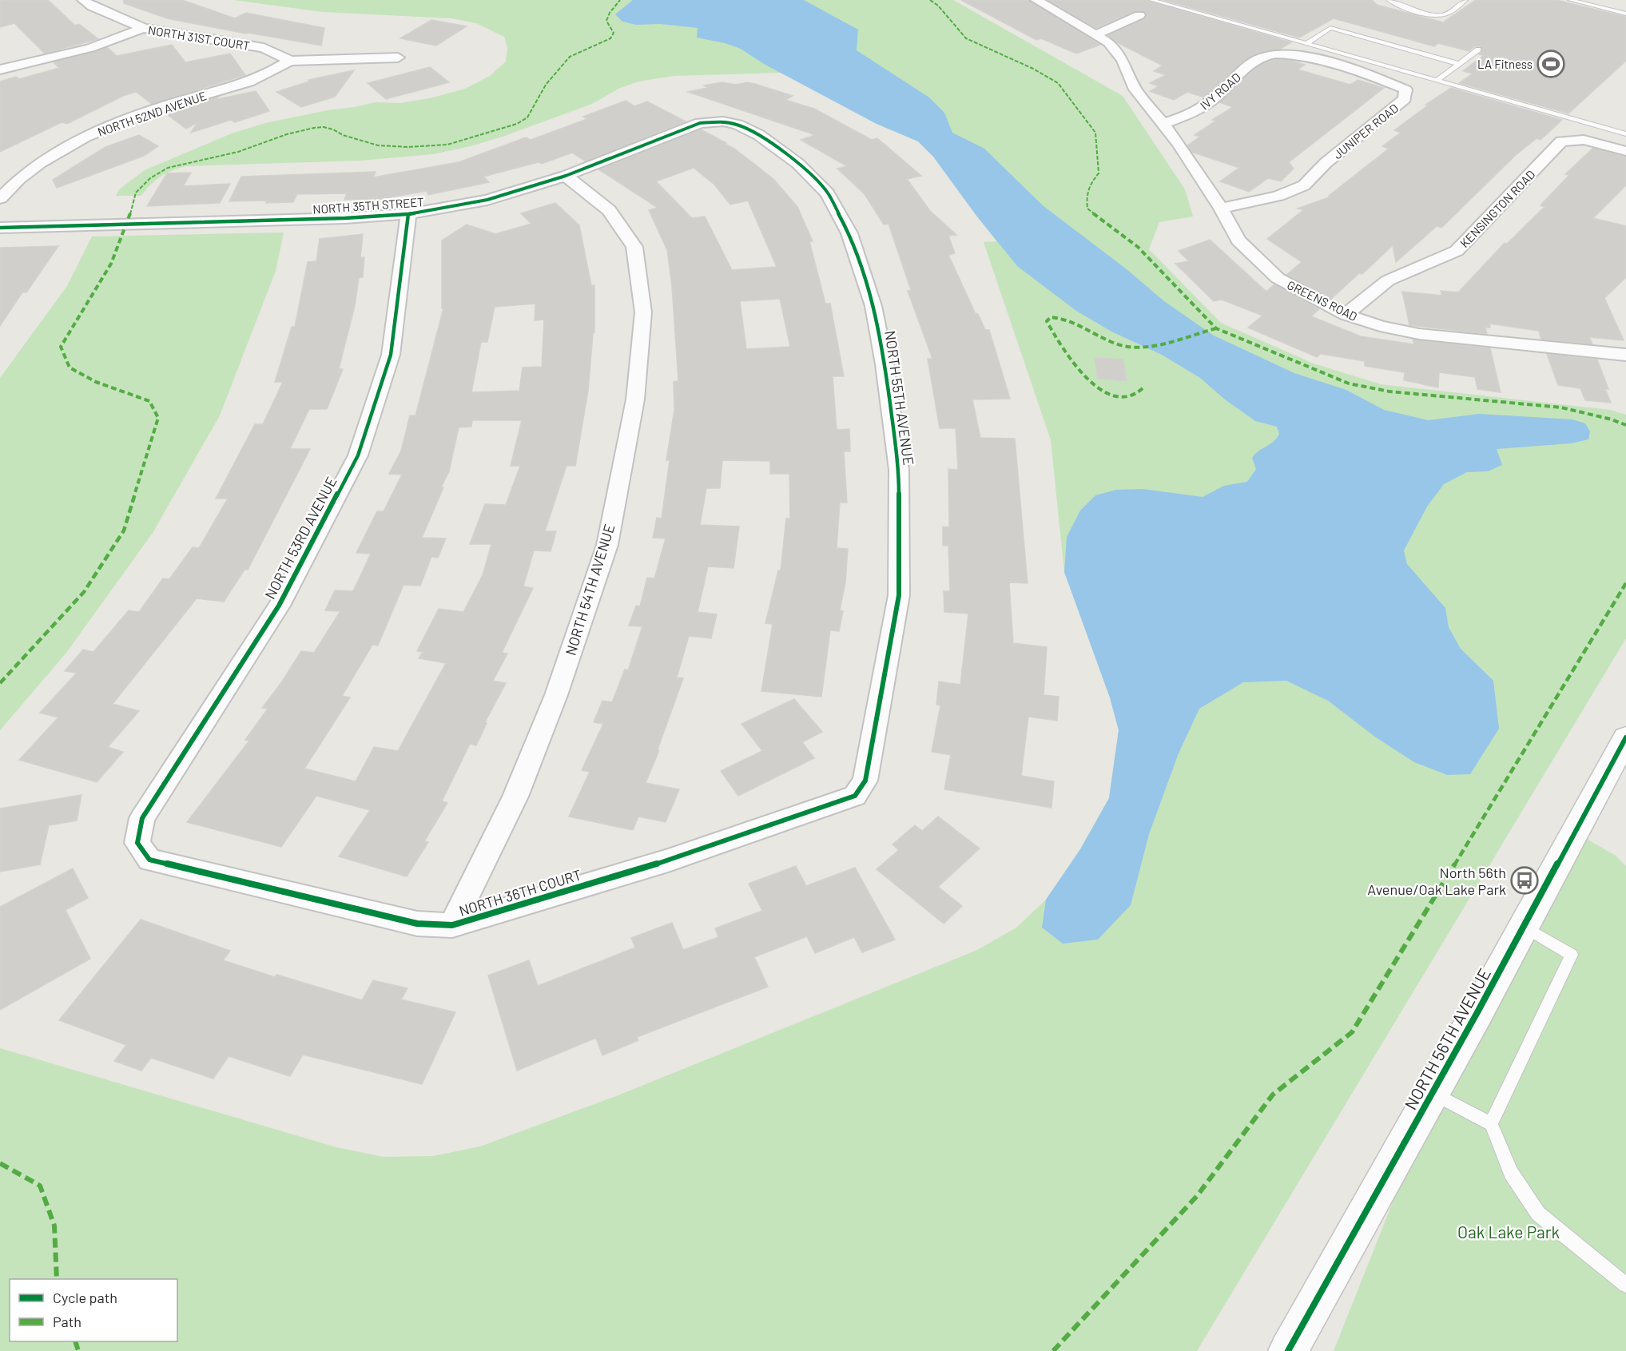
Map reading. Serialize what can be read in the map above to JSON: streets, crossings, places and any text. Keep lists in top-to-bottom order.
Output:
{
  "streets": {
    "street": [
      "NORTH 31ST COURT",
      "IVY ROAD",
      "NORTH 52ND AVENUE",
      "JUNIPER ROAD",
      "NORTH 35TH STREET",
      "KENSINGTON ROAD",
      "GREENS ROAD",
      "NORTH 55TH AVENUE",
      "NORTH 53RD AVENUE",
      "NORTH 54TH AVENUE",
      "NORTH 36TH COURT",
      "NORTH 56TH AVENUE"
    ]
  },
  "crossings": [
    ["NORTH 31ST COURT", "NORTH 52ND AVENUE"],
    ["IVY ROAD", "JUNIPER ROAD"],
    ["IVY ROAD", "GREENS ROAD"],
    ["JUNIPER ROAD", "GREENS ROAD"],
    ["NORTH 35TH STREET", "NORTH 55TH AVENUE"],
    ["NORTH 35TH STREET", "NORTH 53RD AVENUE"],
    ["NORTH 35TH STREET", "NORTH 54TH AVENUE"],
    ["KENSINGTON ROAD", "GREENS ROAD"],
    ["NORTH 55TH AVENUE", "NORTH 36TH COURT"],
    ["NORTH 53RD AVENUE", "NORTH 36TH COURT"],
    ["NORTH 54TH AVENUE", "NORTH 36TH COURT"]
  ],
  "parks": ["Oak Lake Park"],
  "places": {
    "sports": ["LA Fitness"],
    "bus stop": ["North 56th Avenue/Oak Lake Park"]
  },
  "legend": ["Cycle path", "Path"]
}
